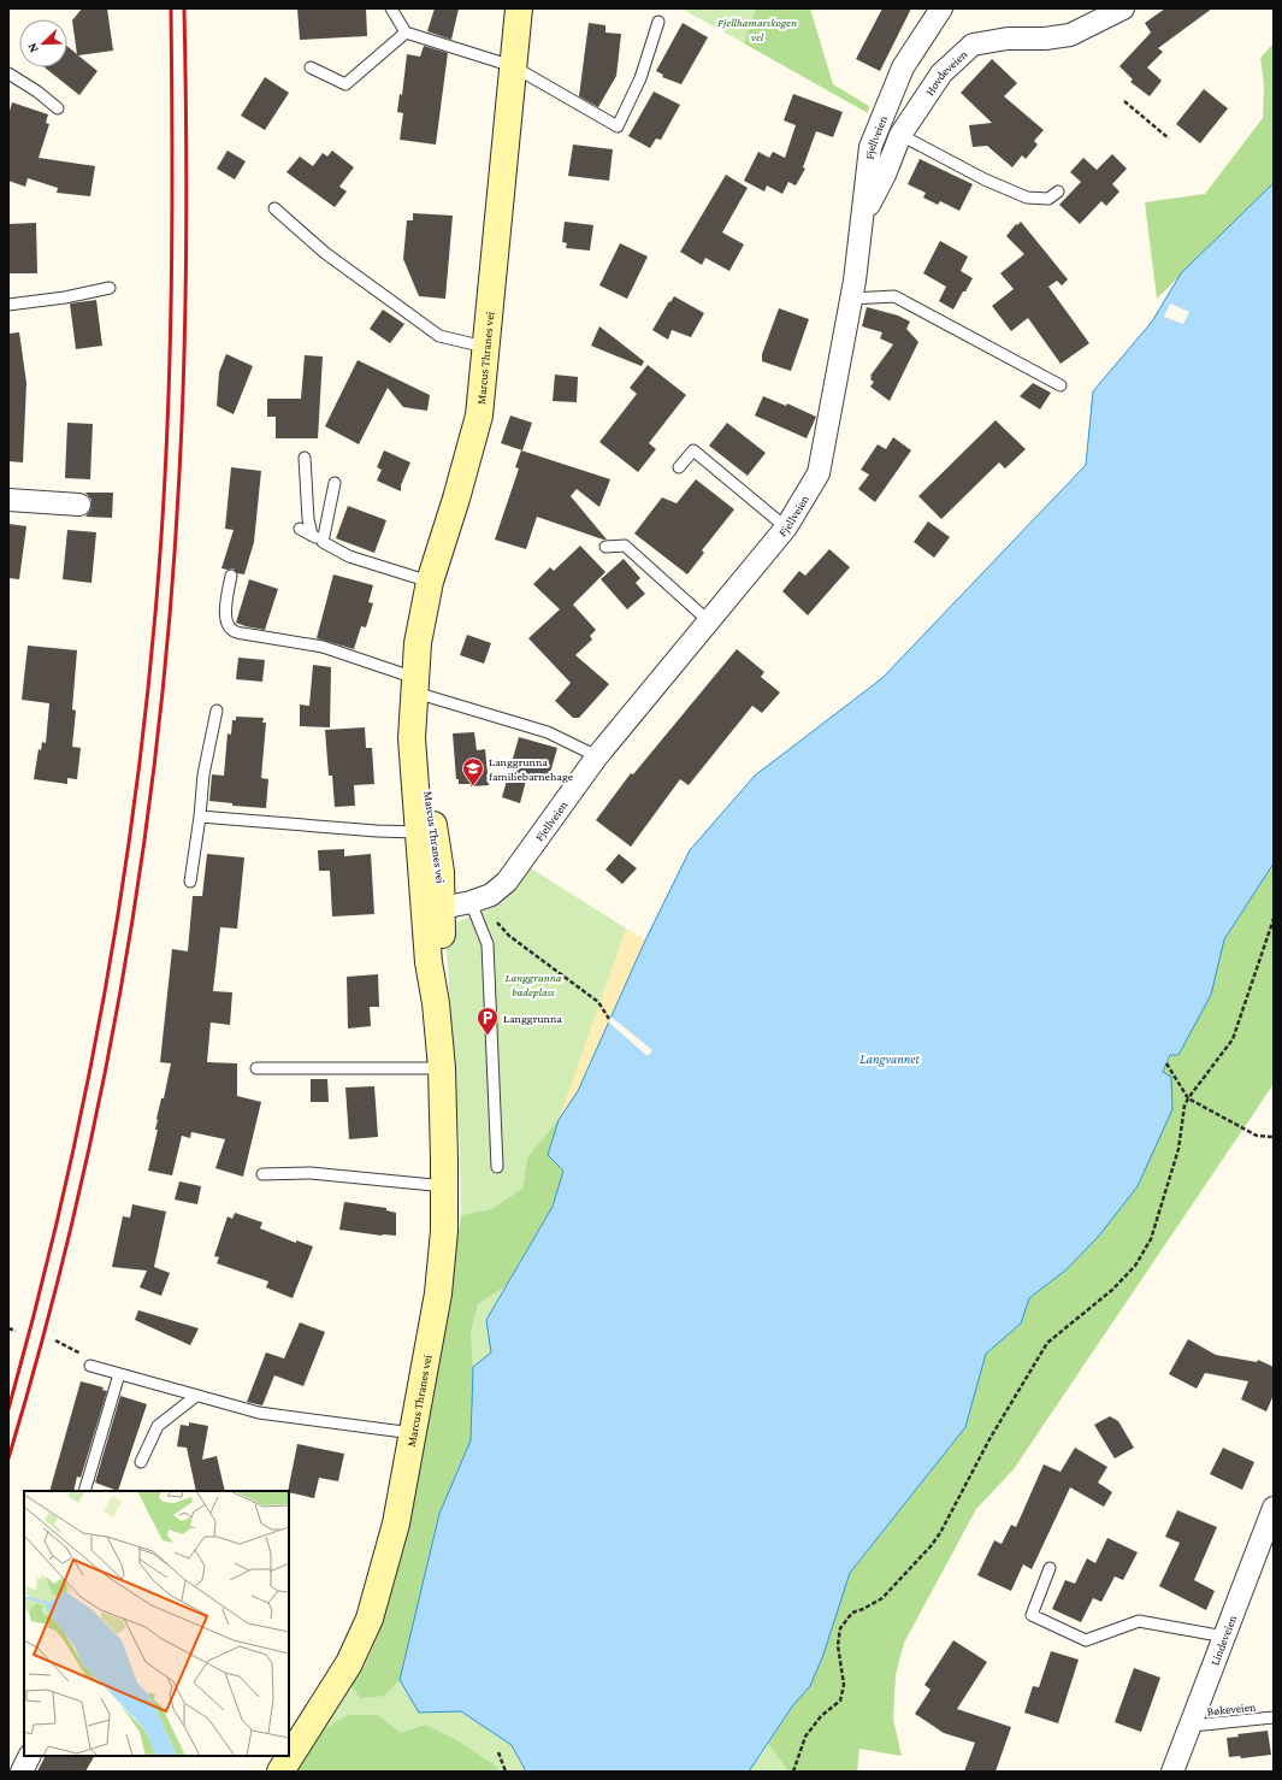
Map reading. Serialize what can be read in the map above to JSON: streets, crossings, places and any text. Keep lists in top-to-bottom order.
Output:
{
  "streets": {
    "main road": ["Marcus Thranes vei"],
    "street": ["Hovdeveien", "Fjellveien", "Lindeveien"],
    "lane": ["Bøkeveien"]
  },
  "crossings": [
    ["Hovdeveien", "Fjellveien"],
    ["Fjellveien", "Marcus Thranes vei"],
    ["Lindeveien", "Bøkeveien"]
  ],
  "water": ["Langvannet"],
  "parks": ["Fjellhamarskogen vel", "Langgrunna badeplass"],
  "places": {
    "school or university": ["Langgrunna familiebarnehage"],
    "parking": ["Langgrunna"]
  },
  "north": "bottom left"
}
